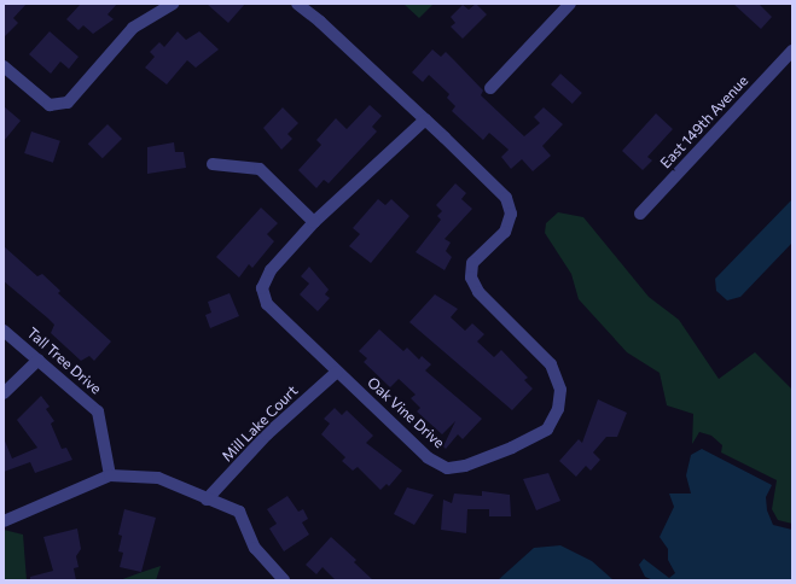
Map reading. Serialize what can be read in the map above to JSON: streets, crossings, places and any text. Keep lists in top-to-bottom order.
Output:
{
  "streets": {
    "street": [
      "East 149th Avenue",
      "Tall Tree Drive",
      "Oak Vine Drive",
      "Mill Lake Court"
    ]
  },
  "crossings": [
    ["Oak Vine Drive", "Mill Lake Court"]
  ]
}
